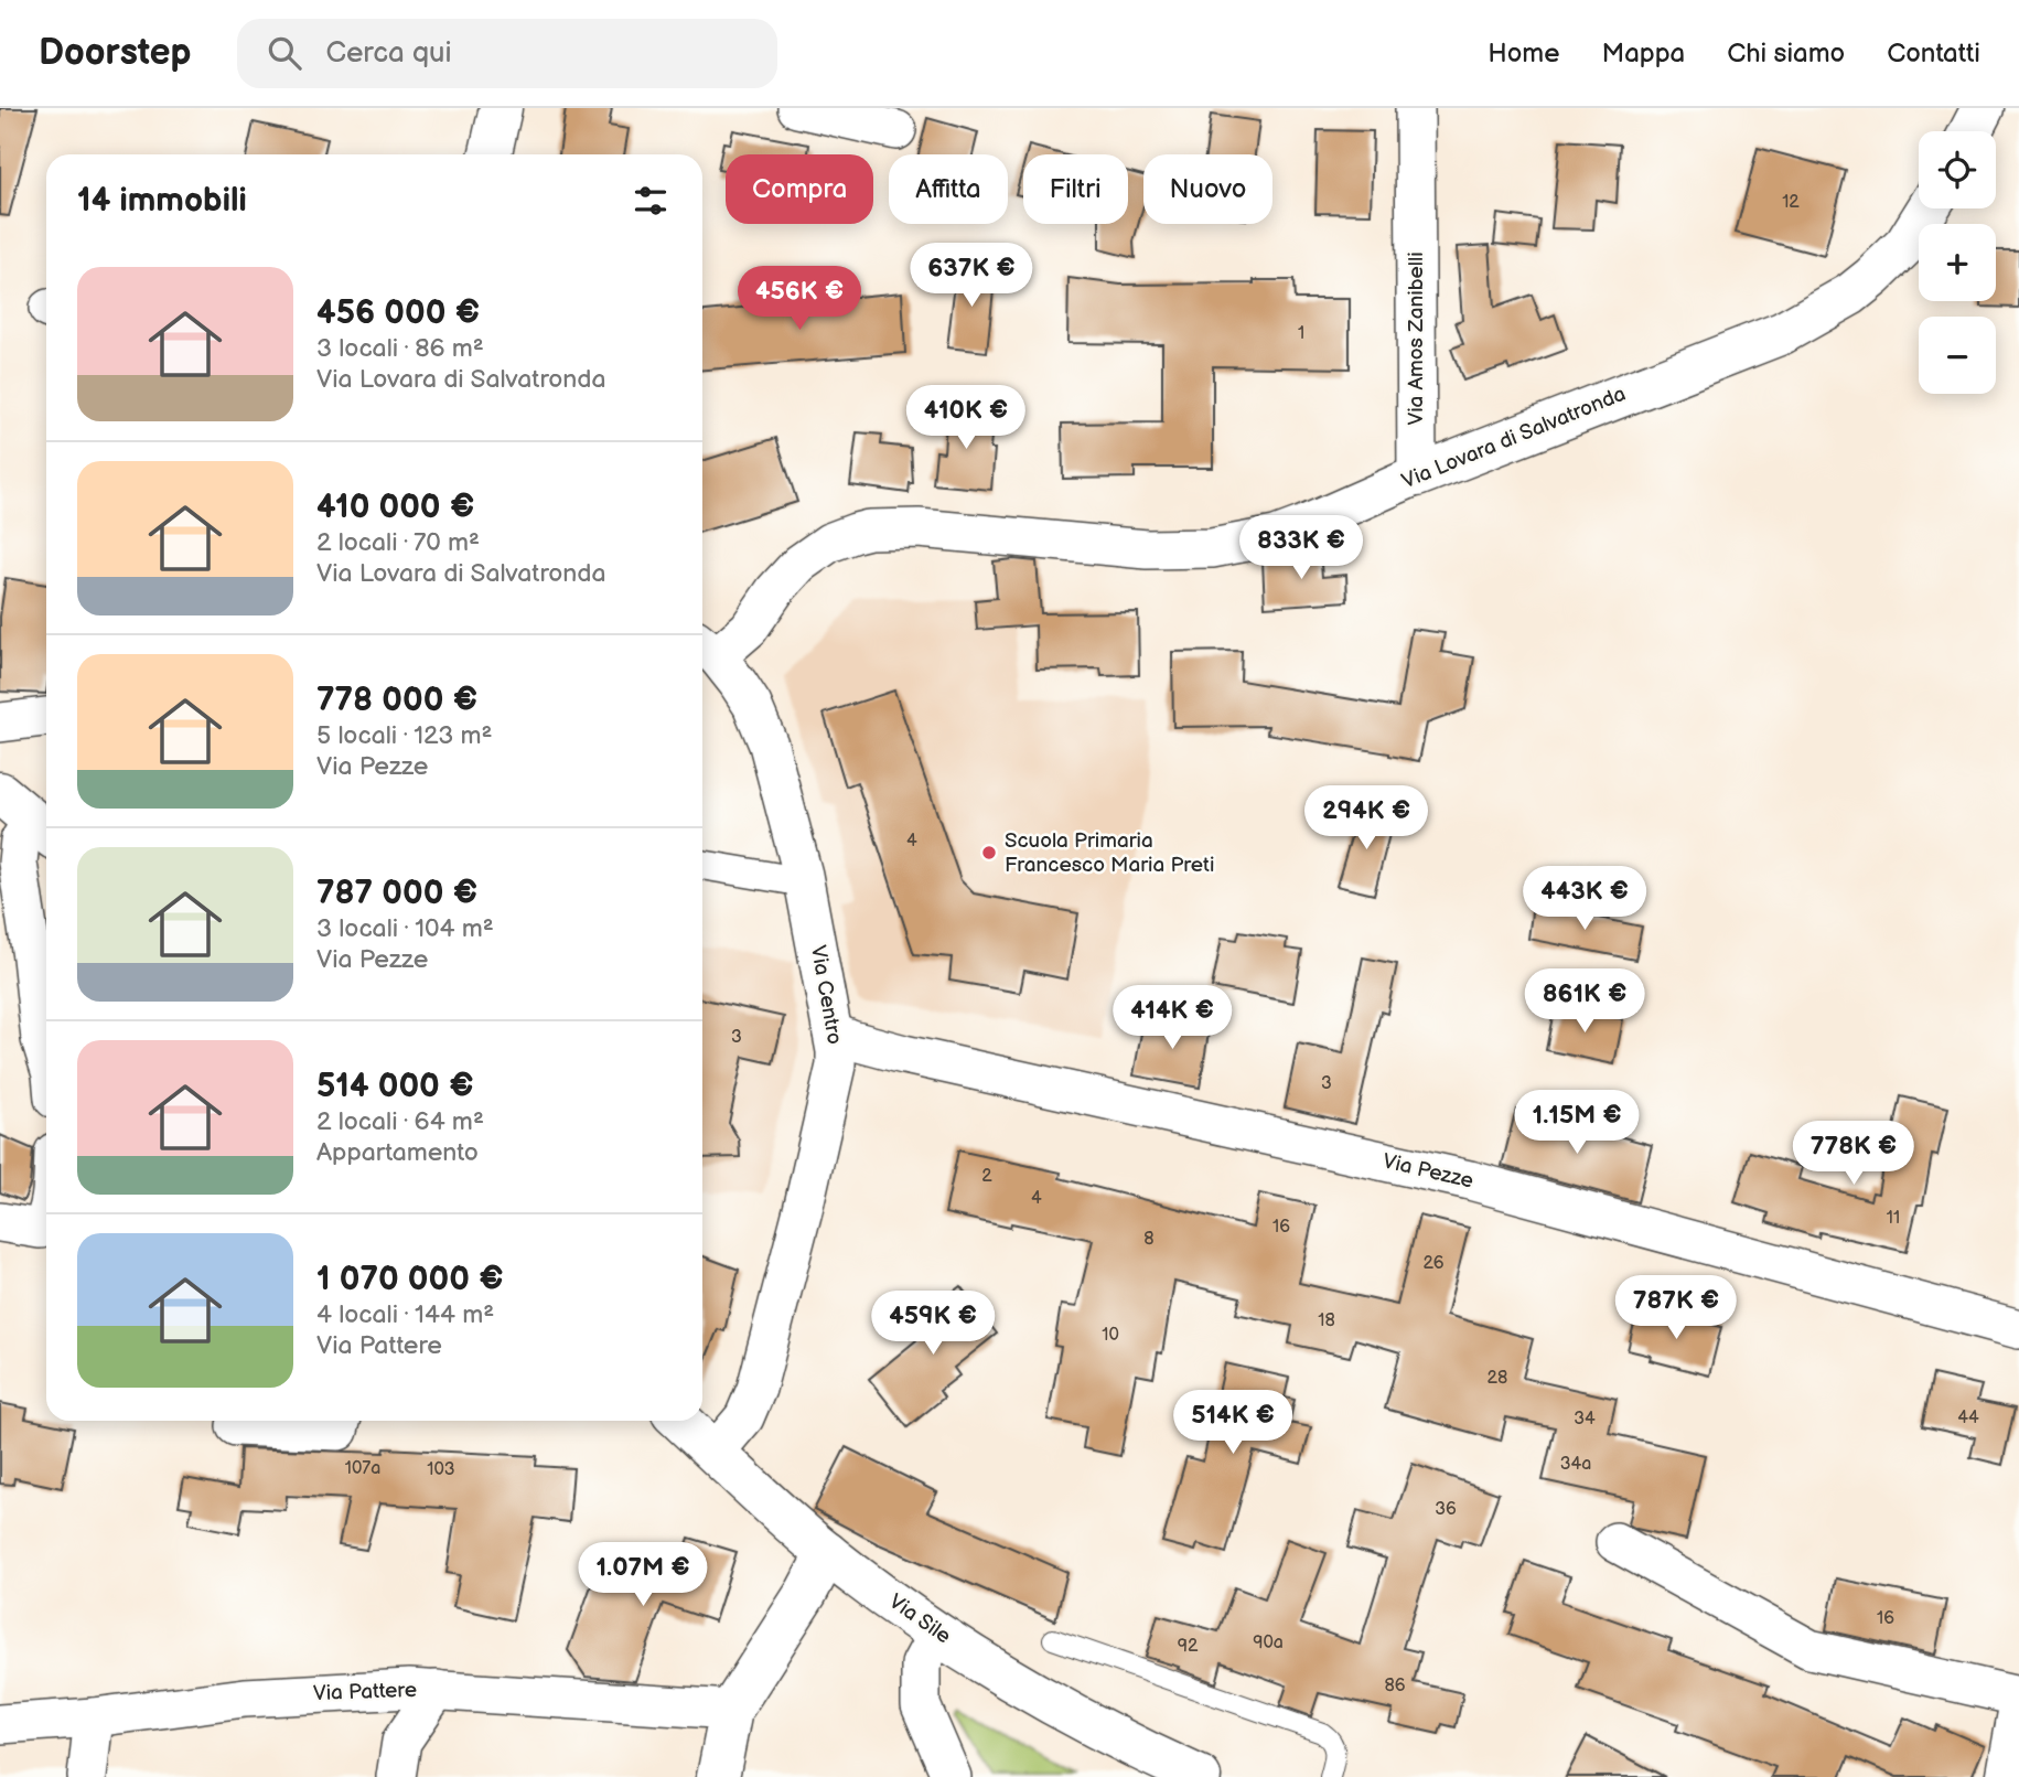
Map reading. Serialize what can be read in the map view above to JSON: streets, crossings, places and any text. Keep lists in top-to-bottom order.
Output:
{
  "streets": {
    "street": [
      "Via Amos Zanibelli",
      "Via Lovara di Salvatronda",
      "Via Centro",
      "Via Pezze",
      "Via Sile",
      "Via Pattere"
    ]
  },
  "crossings": [
    ["Via Amos Zanibelli", "Via Lovara di Salvatronda"],
    ["Via Lovara di Salvatronda", "Via Centro"],
    ["Via Centro", "Via Pezze"],
    ["Via Centro", "Via Sile"]
  ],
  "places": ["Scuola Primaria Francesco Maria Preti"],
  "house_numbers": [
    "12",
    "1",
    "4",
    "3",
    "3",
    "2",
    "4",
    "11",
    "16",
    "8",
    "26",
    "18",
    "10",
    "28",
    "44",
    "34",
    "34a",
    "107a",
    "103",
    "36",
    "16",
    "90a",
    "92",
    "86"
  ],
  "page": {
    "header": "Doorstep",
    "search": "Cerca qui",
    "nav": [
      "Home",
      "Mappa",
      "Chi siamo",
      "Contatti"
    ],
    "map_buttons": ["+", "−"],
    "chip": [
      "Compra",
      "Affitta",
      "Filtri",
      "Nuovo"
    ],
    "heading": "14 immobili",
    "price": [
      "637K €",
      "456K €",
      "410K €",
      "833K €",
      "294K €",
      "443K €",
      "861K €",
      "414K €",
      "1.15M €",
      "778K €",
      "787K €",
      "459K €",
      "514K €",
      "1.07M €"
    ],
    "list": [
      {
        "name": "456 000 €",
        "note": "3 locali · 86 m² · Via Lovara di Salvatronda"
      },
      {
        "name": "410 000 €",
        "note": "2 locali · 70 m² · Via Lovara di Salvatronda"
      },
      {
        "name": "778 000 €",
        "note": "5 locali · 123 m² · Via Pezze"
      },
      {
        "name": "787 000 €",
        "note": "3 locali · 104 m² · Via Pezze"
      },
      {
        "name": "514 000 €",
        "note": "2 locali · 64 m² · Appartamento"
      },
      {
        "name": "1 070 000 €",
        "note": "4 locali · 144 m² · Via Pattere"
      }
    ]
  }
}
